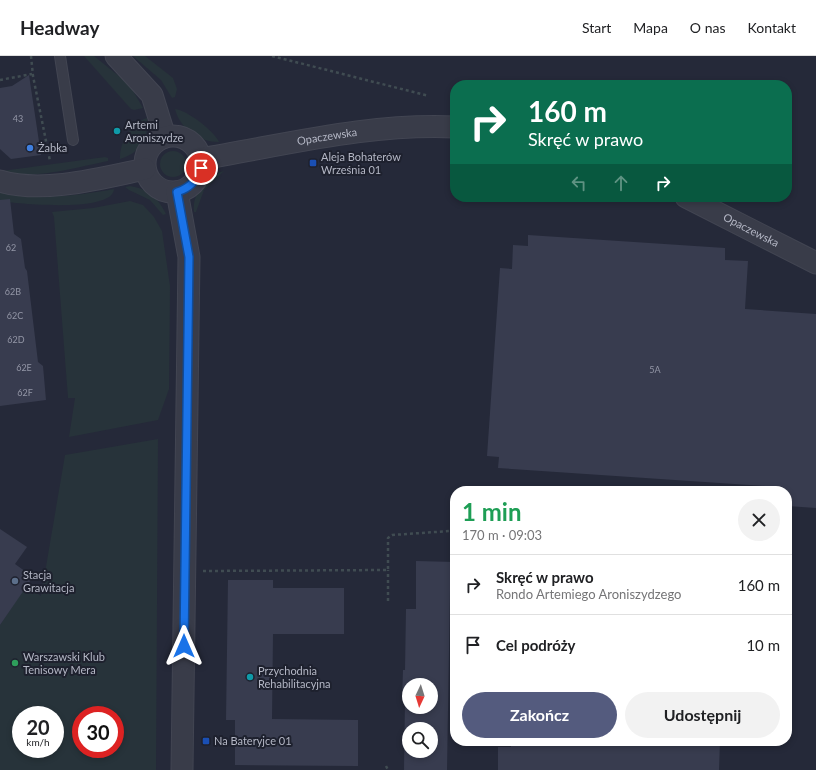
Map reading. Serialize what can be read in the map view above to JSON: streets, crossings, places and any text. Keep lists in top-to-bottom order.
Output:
{
  "streets": {
    "street": ["Opaczewska"]
  },
  "places": {
    "other": [
      "Artemi Aroniszydze",
      "Żabka",
      "Stacja Grawitacja",
      "Warszawski Klub Tenisowy Mera",
      "Przychodnia Rehabilitacyjna"
    ],
    "transit": ["Aleja Bohaterów Września 01", "Na Bateryjce 01"]
  },
  "house_numbers": [
    "43",
    "62",
    "62B",
    "62C",
    "62D",
    "62E",
    "5A",
    "62F"
  ],
  "north": "bottom",
  "page": {
    "header": "Headway",
    "nav": [
      "Start",
      "Mapa",
      "O nas",
      "Kontakt"
    ],
    "turn": ["160 m", "Skręć w prawo"],
    "heading": ["1 min", "170 m · 09:03"],
    "list": [
      {
        "name": "Skręć w prawo",
        "note": "Rondo Artemiego Aroniszydzego",
        "value": "160 m"
      },
      {
        "name": "Cel podróży",
        "value": "10 m"
      }
    ],
    "buttons": ["Zakończ", "Udostępnij"],
    "speed": "20 km/h",
    "limit": "30"
  }
}
